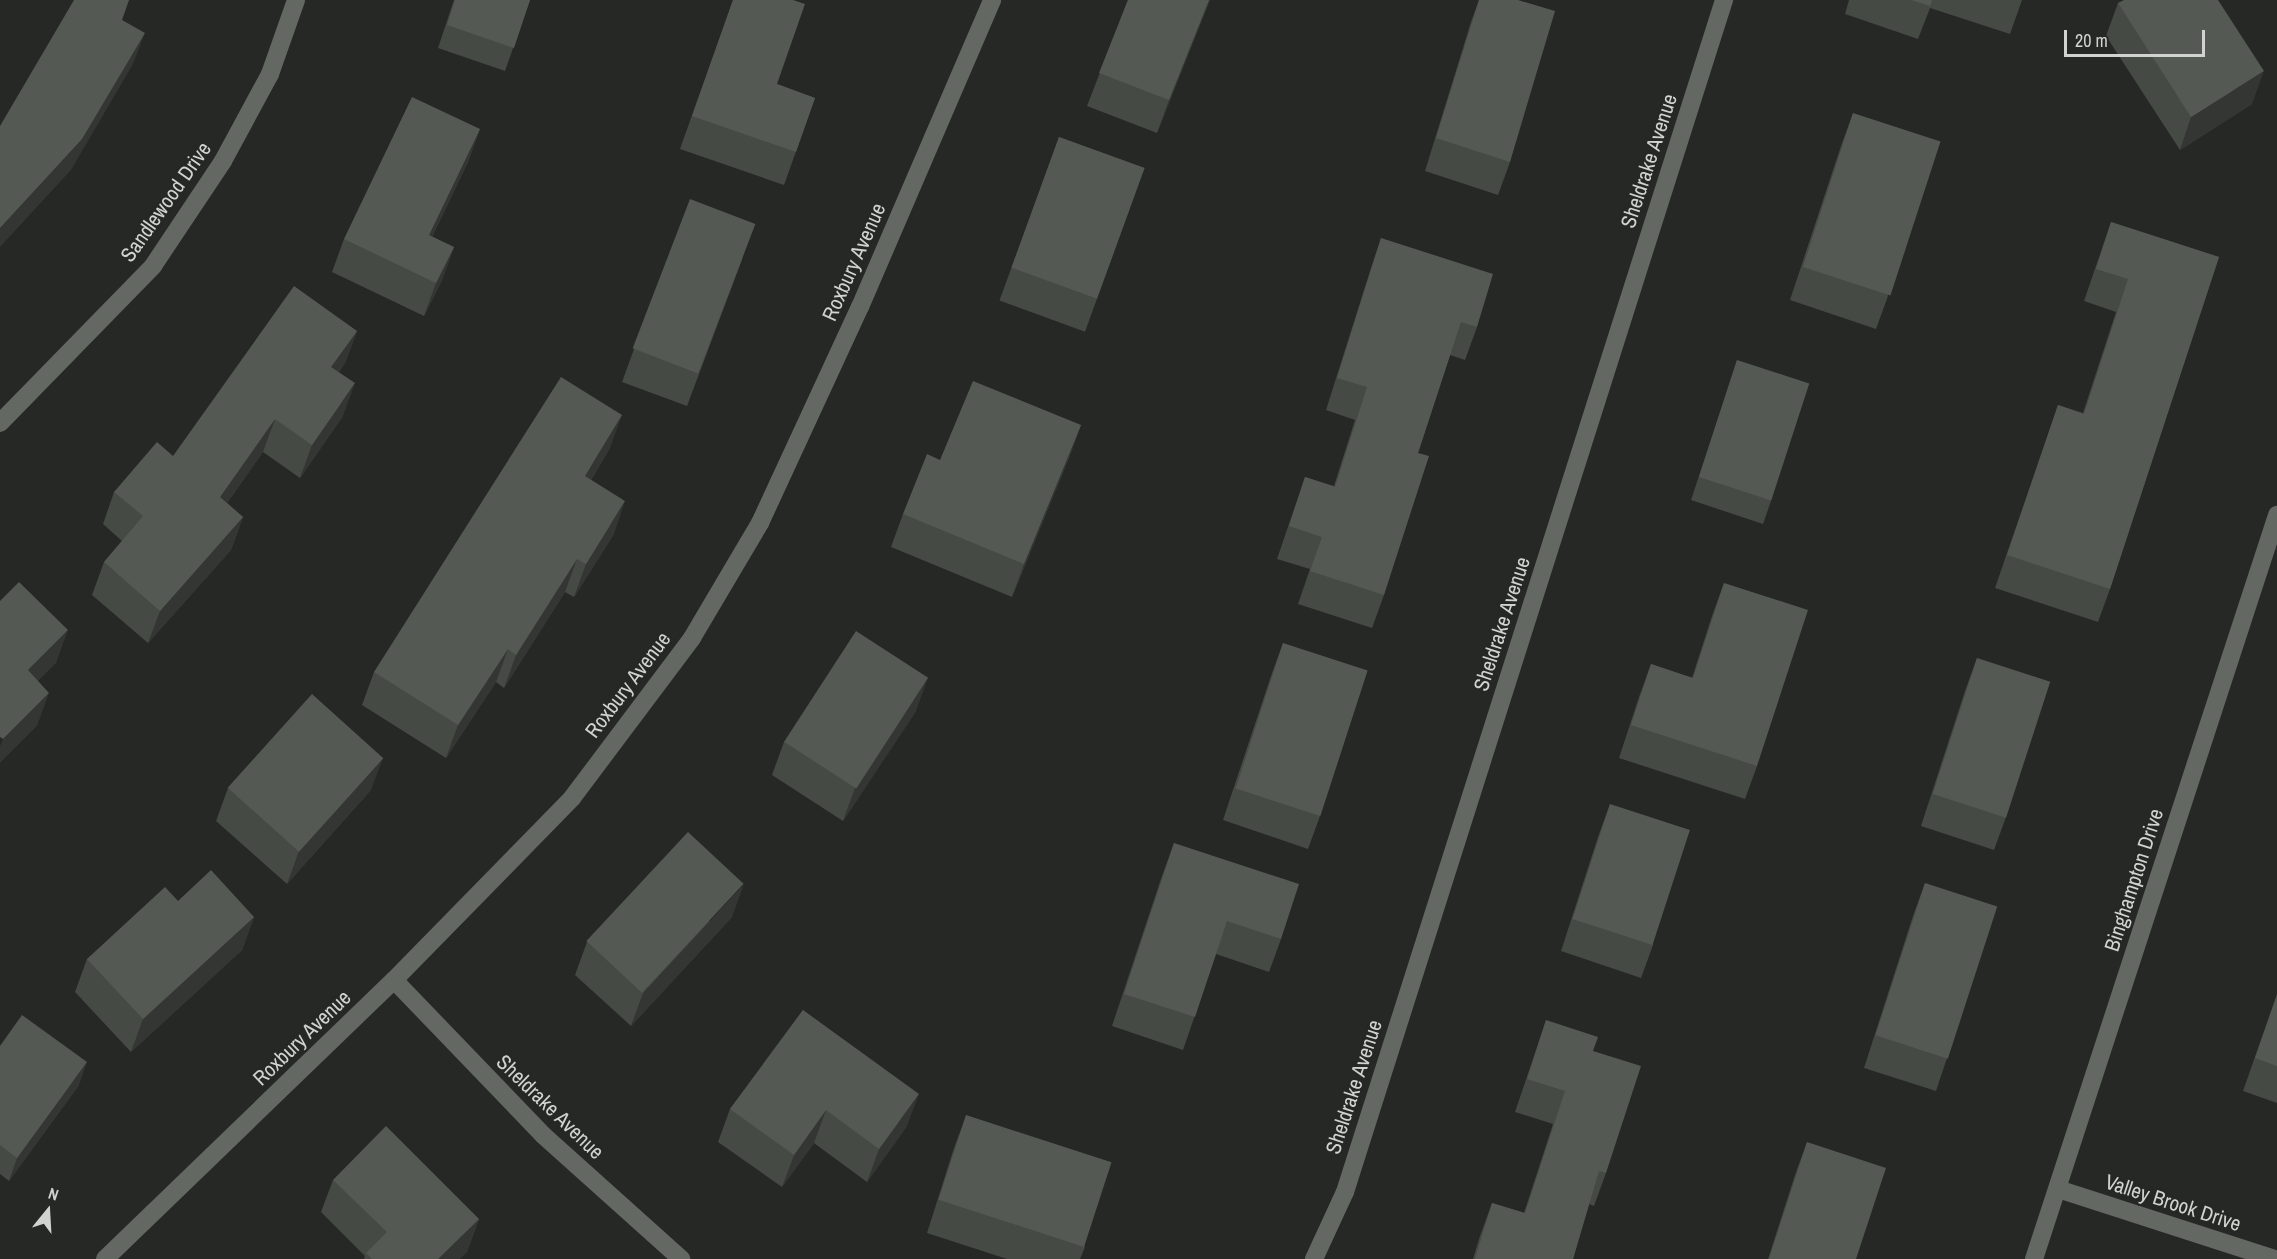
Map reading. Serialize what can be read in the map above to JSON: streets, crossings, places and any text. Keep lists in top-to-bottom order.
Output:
{
  "streets": {
    "street": [
      "Sheldrake Avenue",
      "Sandlewood Drive",
      "Roxbury Avenue",
      "Binghampton Drive",
      "Valley Brook Drive"
    ]
  },
  "crossings": [
    ["Sheldrake Avenue", "Roxbury Avenue"],
    ["Binghampton Drive", "Valley Brook Drive"]
  ],
  "scale_bar": "20 m",
  "north": "top"
}
